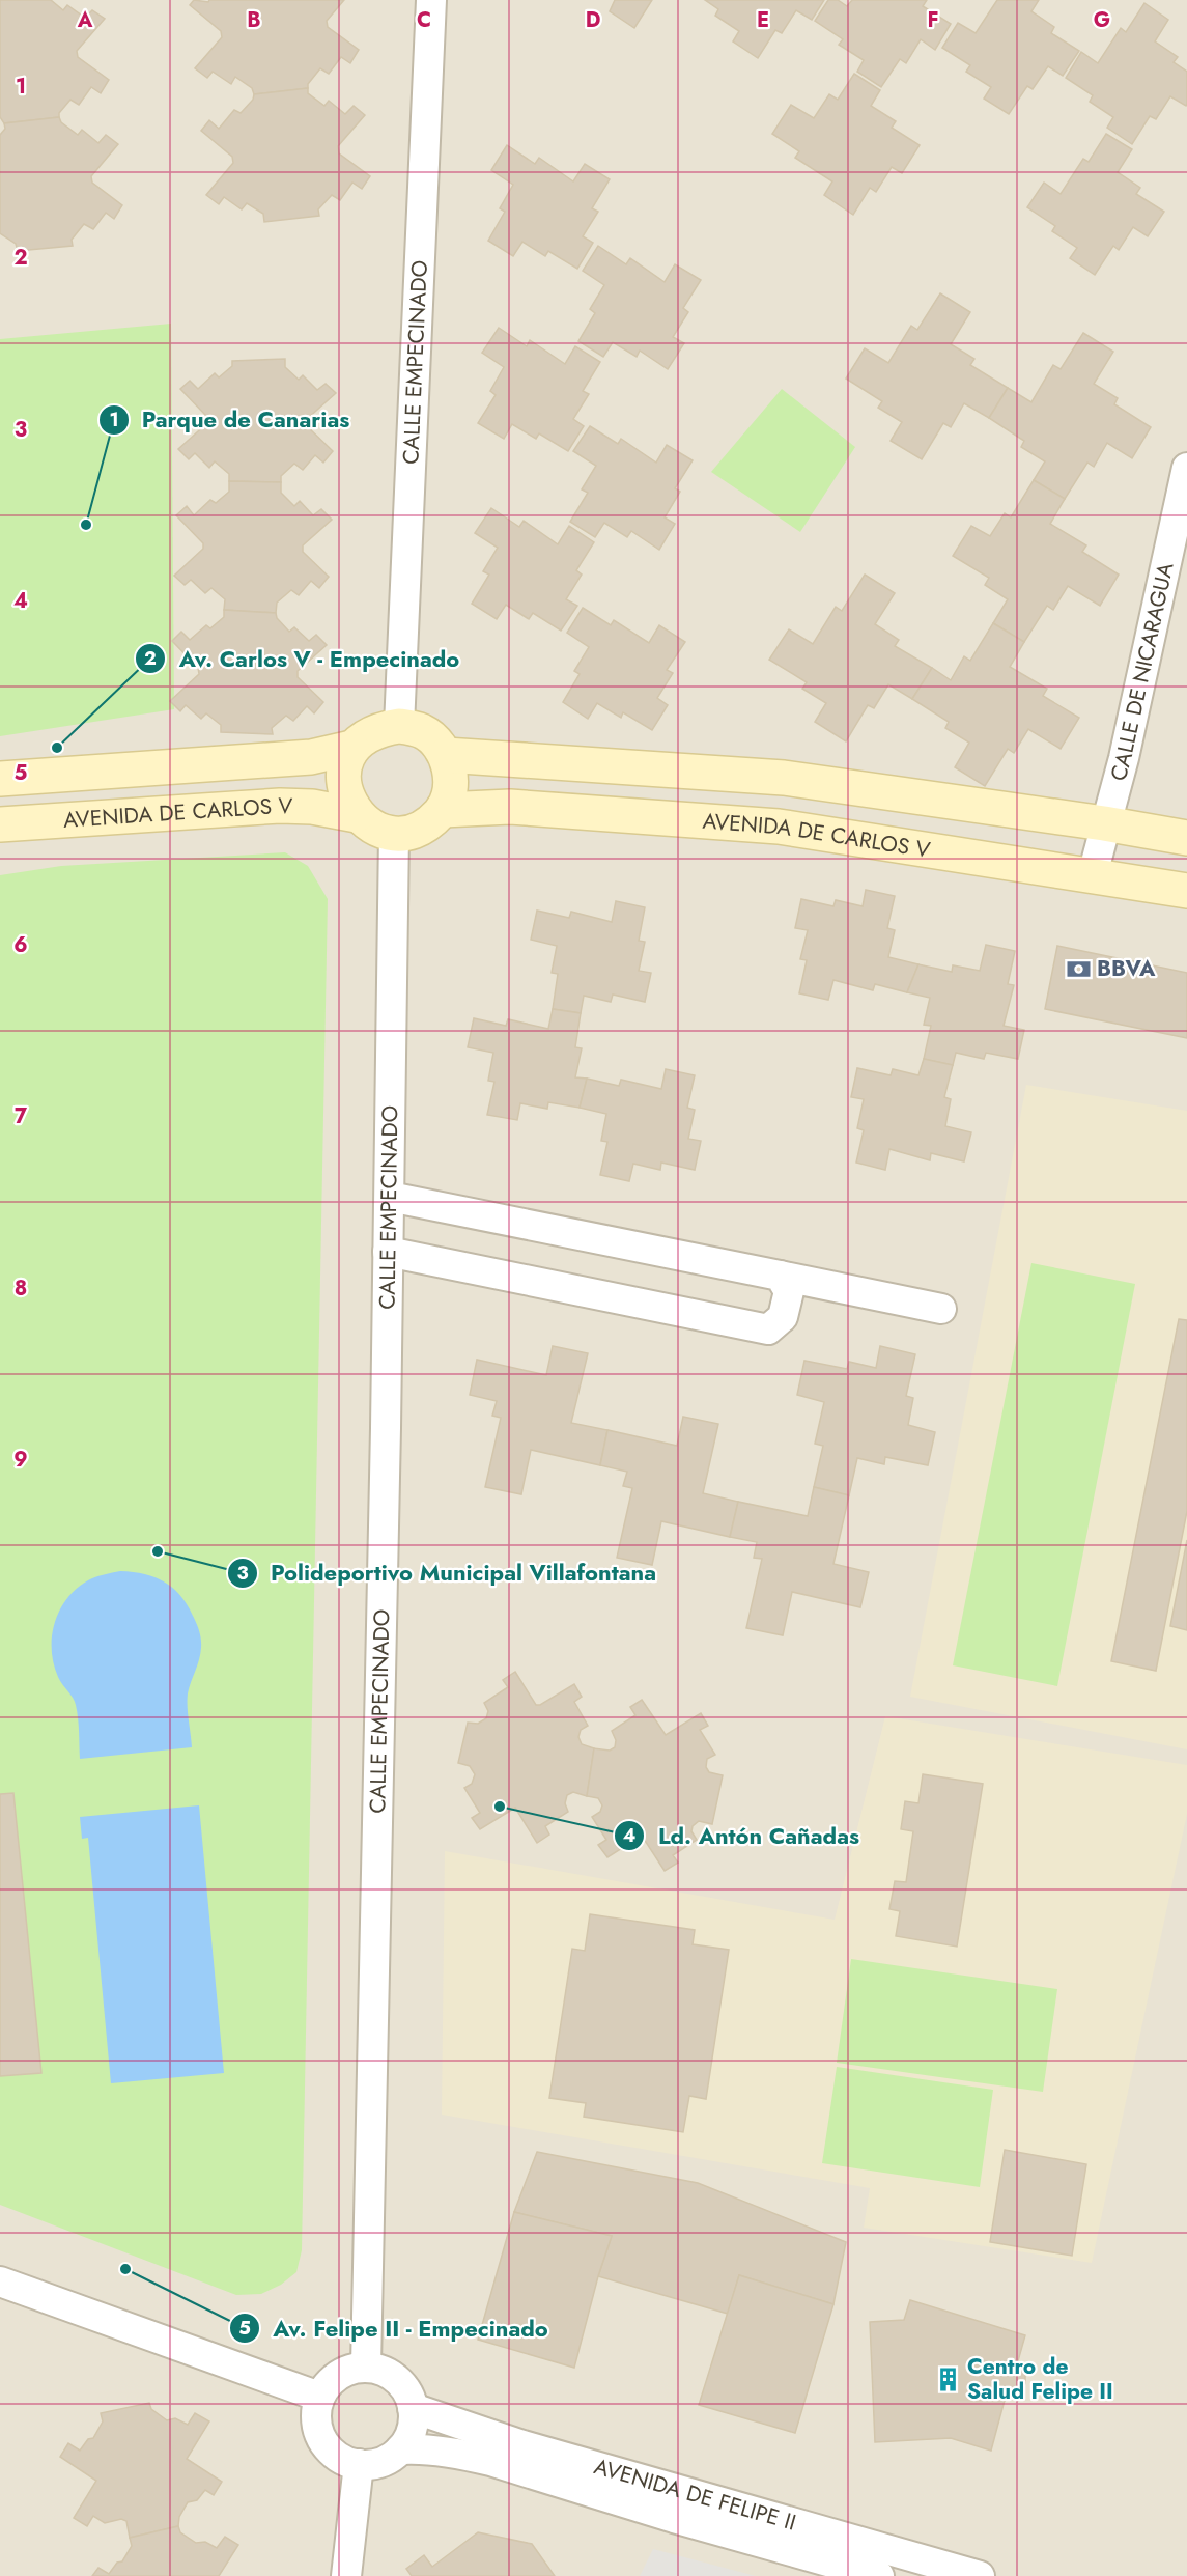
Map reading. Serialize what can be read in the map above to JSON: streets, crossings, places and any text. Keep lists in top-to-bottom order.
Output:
{
  "streets": {
    "street": [
      "CALLE EMPECINADO",
      "CALLE DE NICARAGUA",
      "AVENIDA DE CARLOS V",
      "AVENIDA DE FELIPE II"
    ]
  },
  "crossings": [
    ["CALLE EMPECINADO", "AVENIDA DE CARLOS V"],
    ["CALLE EMPECINADO", "AVENIDA DE FELIPE II"],
    ["CALLE DE NICARAGUA", "AVENIDA DE CARLOS V"]
  ],
  "places": {
    "other": [
      "Parque de Canarias",
      "Av. Carlos V - Empecinado",
      "Polideportivo Municipal Villafontana",
      "Ld. Antón Cañadas",
      "Av. Felipe II - Empecinado"
    ],
    "bank": ["BBVA"],
    "building": ["Centro de Salud Felipe II"]
  },
  "grid": {
    "columns": [
      "A",
      "B",
      "C",
      "D",
      "E",
      "F",
      "G"
    ],
    "rows": [
      "1",
      "2",
      "3",
      "4",
      "5",
      "6",
      "7",
      "8",
      "9"
    ]
  }
}
